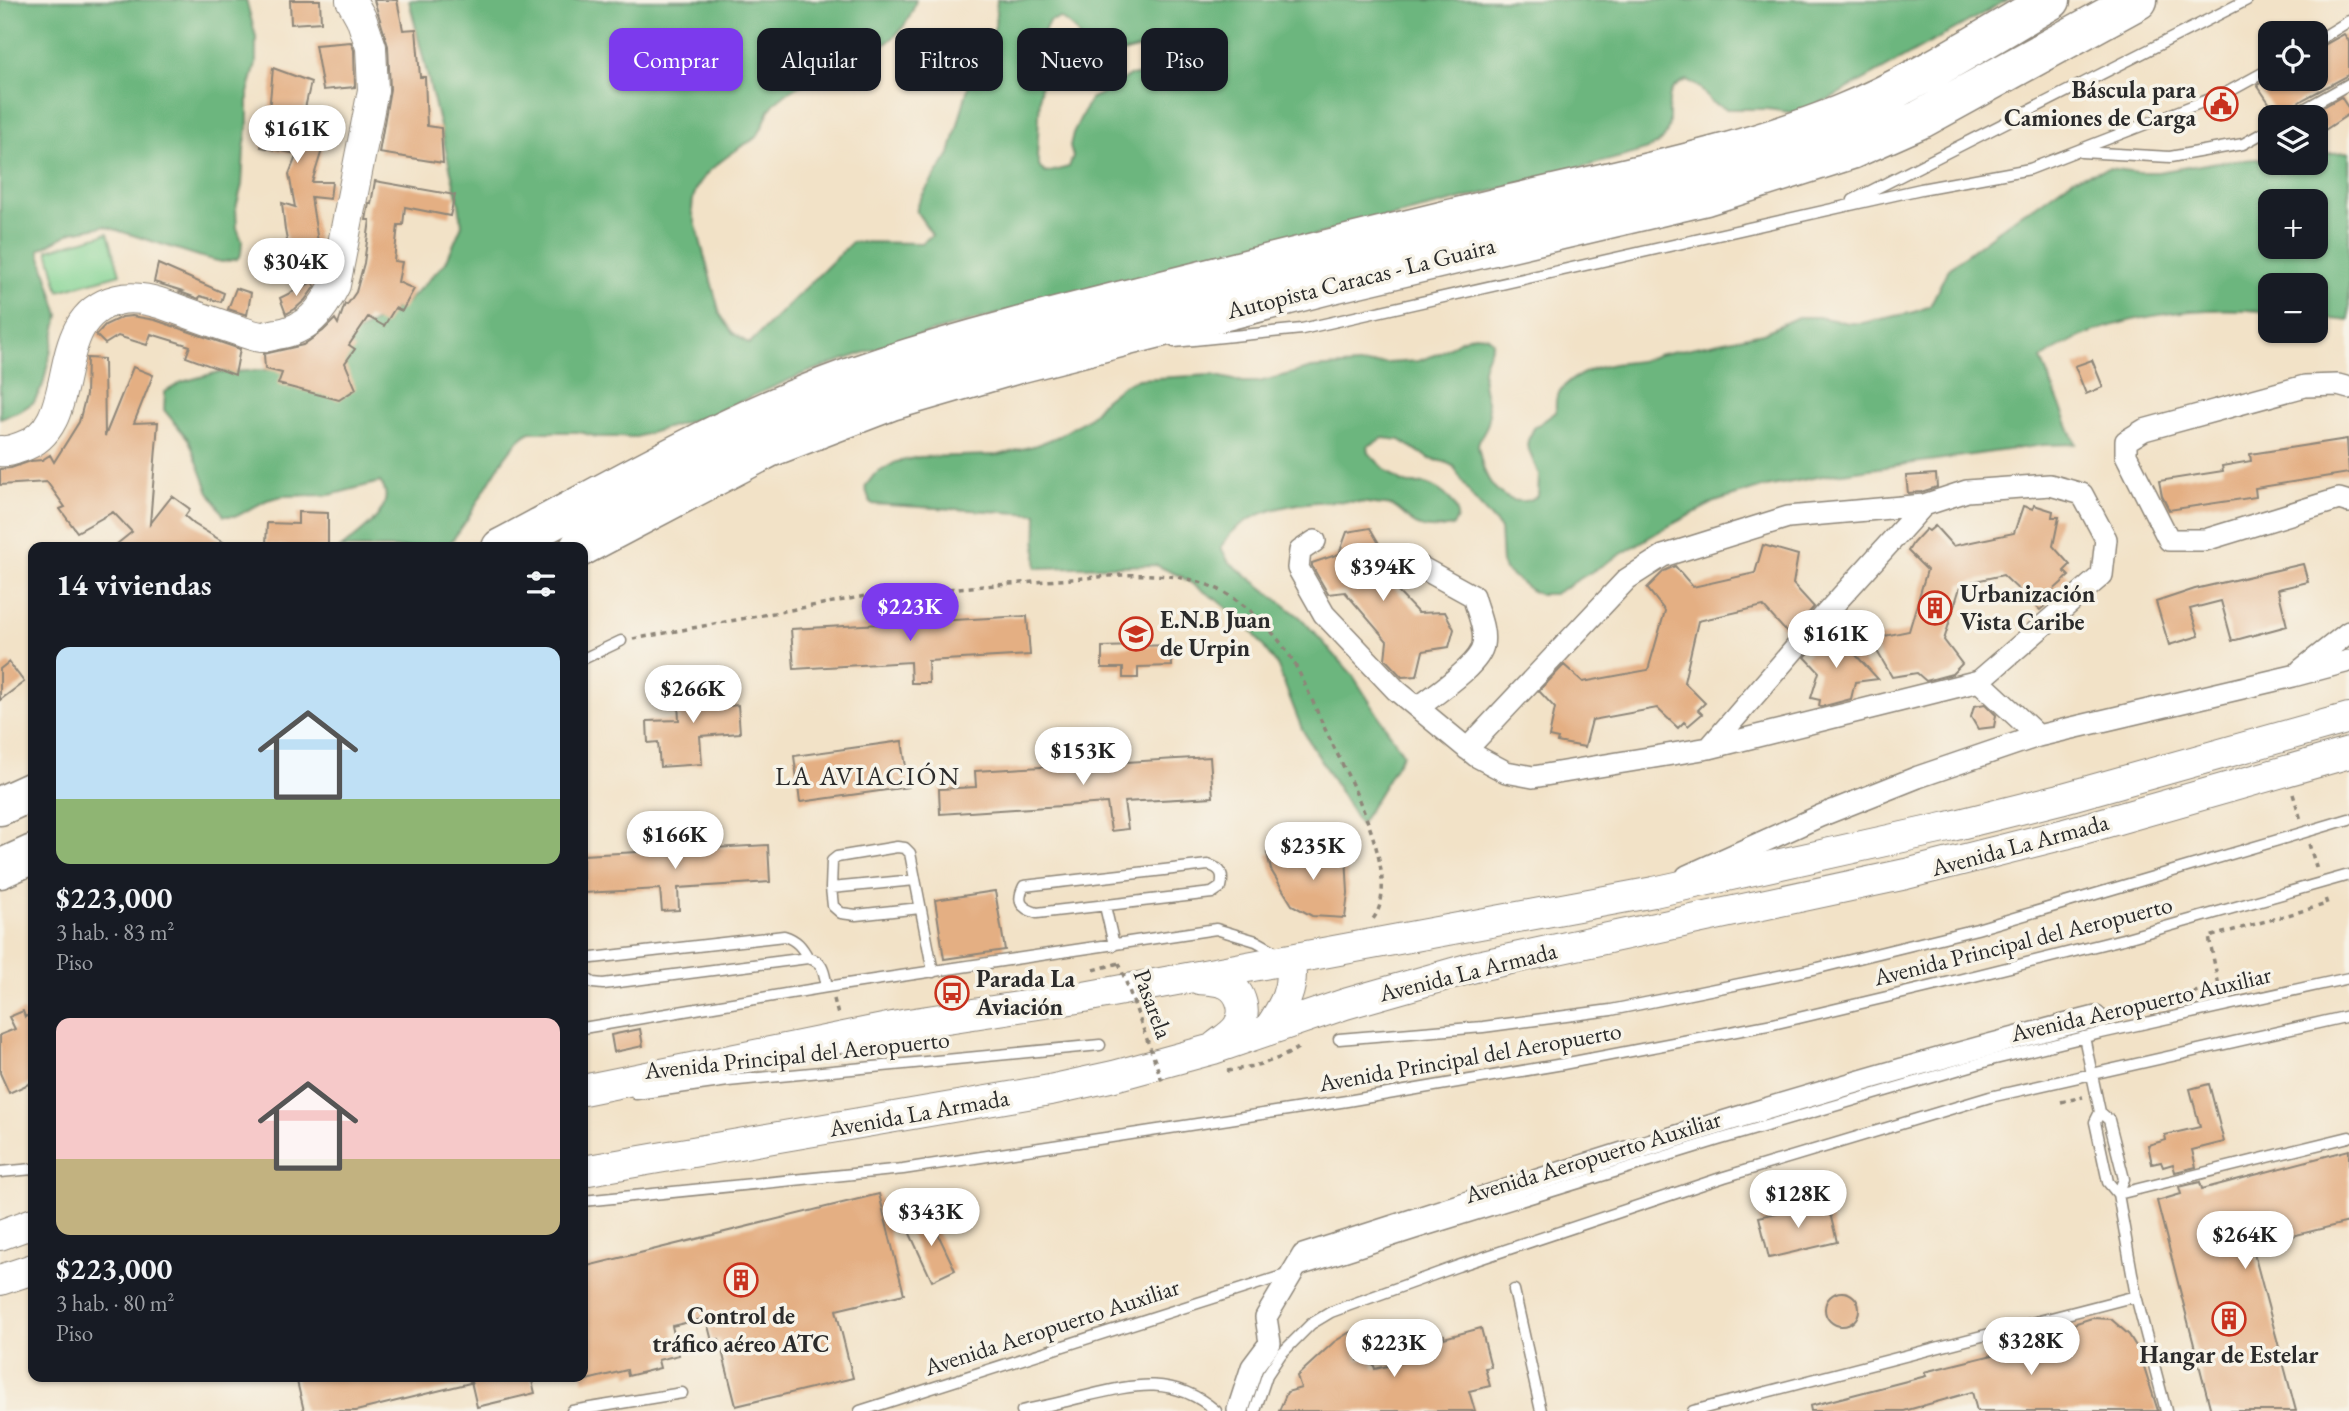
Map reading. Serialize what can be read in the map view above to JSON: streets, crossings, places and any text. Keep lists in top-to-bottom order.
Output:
{
  "streets": {
    "highway": ["Autopista Caracas - La Guaira"],
    "main road": ["Avenida La Armada"],
    "lane": ["Avenida Principal del Aeropuerto", "Avenida Aeropuerto Auxiliar"],
    "path": ["Pasarela"]
  },
  "districts": ["LA AVIACIÓN"],
  "places": {
    "public building": ["Báscula para Camiones de Carga"],
    "building": ["Urbanización Vista Caribe", "Control de tráfico aéreo ATC", "Hangar de Estelar"],
    "school or university": ["E.N.B Juan de Urpin"],
    "bus stop": ["Parada La Aviación"]
  },
  "page": {
    "map_buttons": ["+", "−"],
    "chip": [
      "Comprar",
      "Alquilar",
      "Filtros",
      "Nuevo",
      "Piso"
    ],
    "price": [
      "$161K",
      "$304K",
      "$394K",
      "$223K",
      "$161K",
      "$266K",
      "$153K",
      "$166K",
      "$235K",
      "$128K",
      "$343K",
      "$264K",
      "$328K",
      "$223K"
    ],
    "heading": "14 viviendas",
    "list": [
      {
        "name": "$223,000",
        "note": "3 hab. · 83 m² · Piso"
      },
      {
        "name": "$223,000",
        "note": "3 hab. · 80 m² · Piso"
      }
    ]
  }
}
